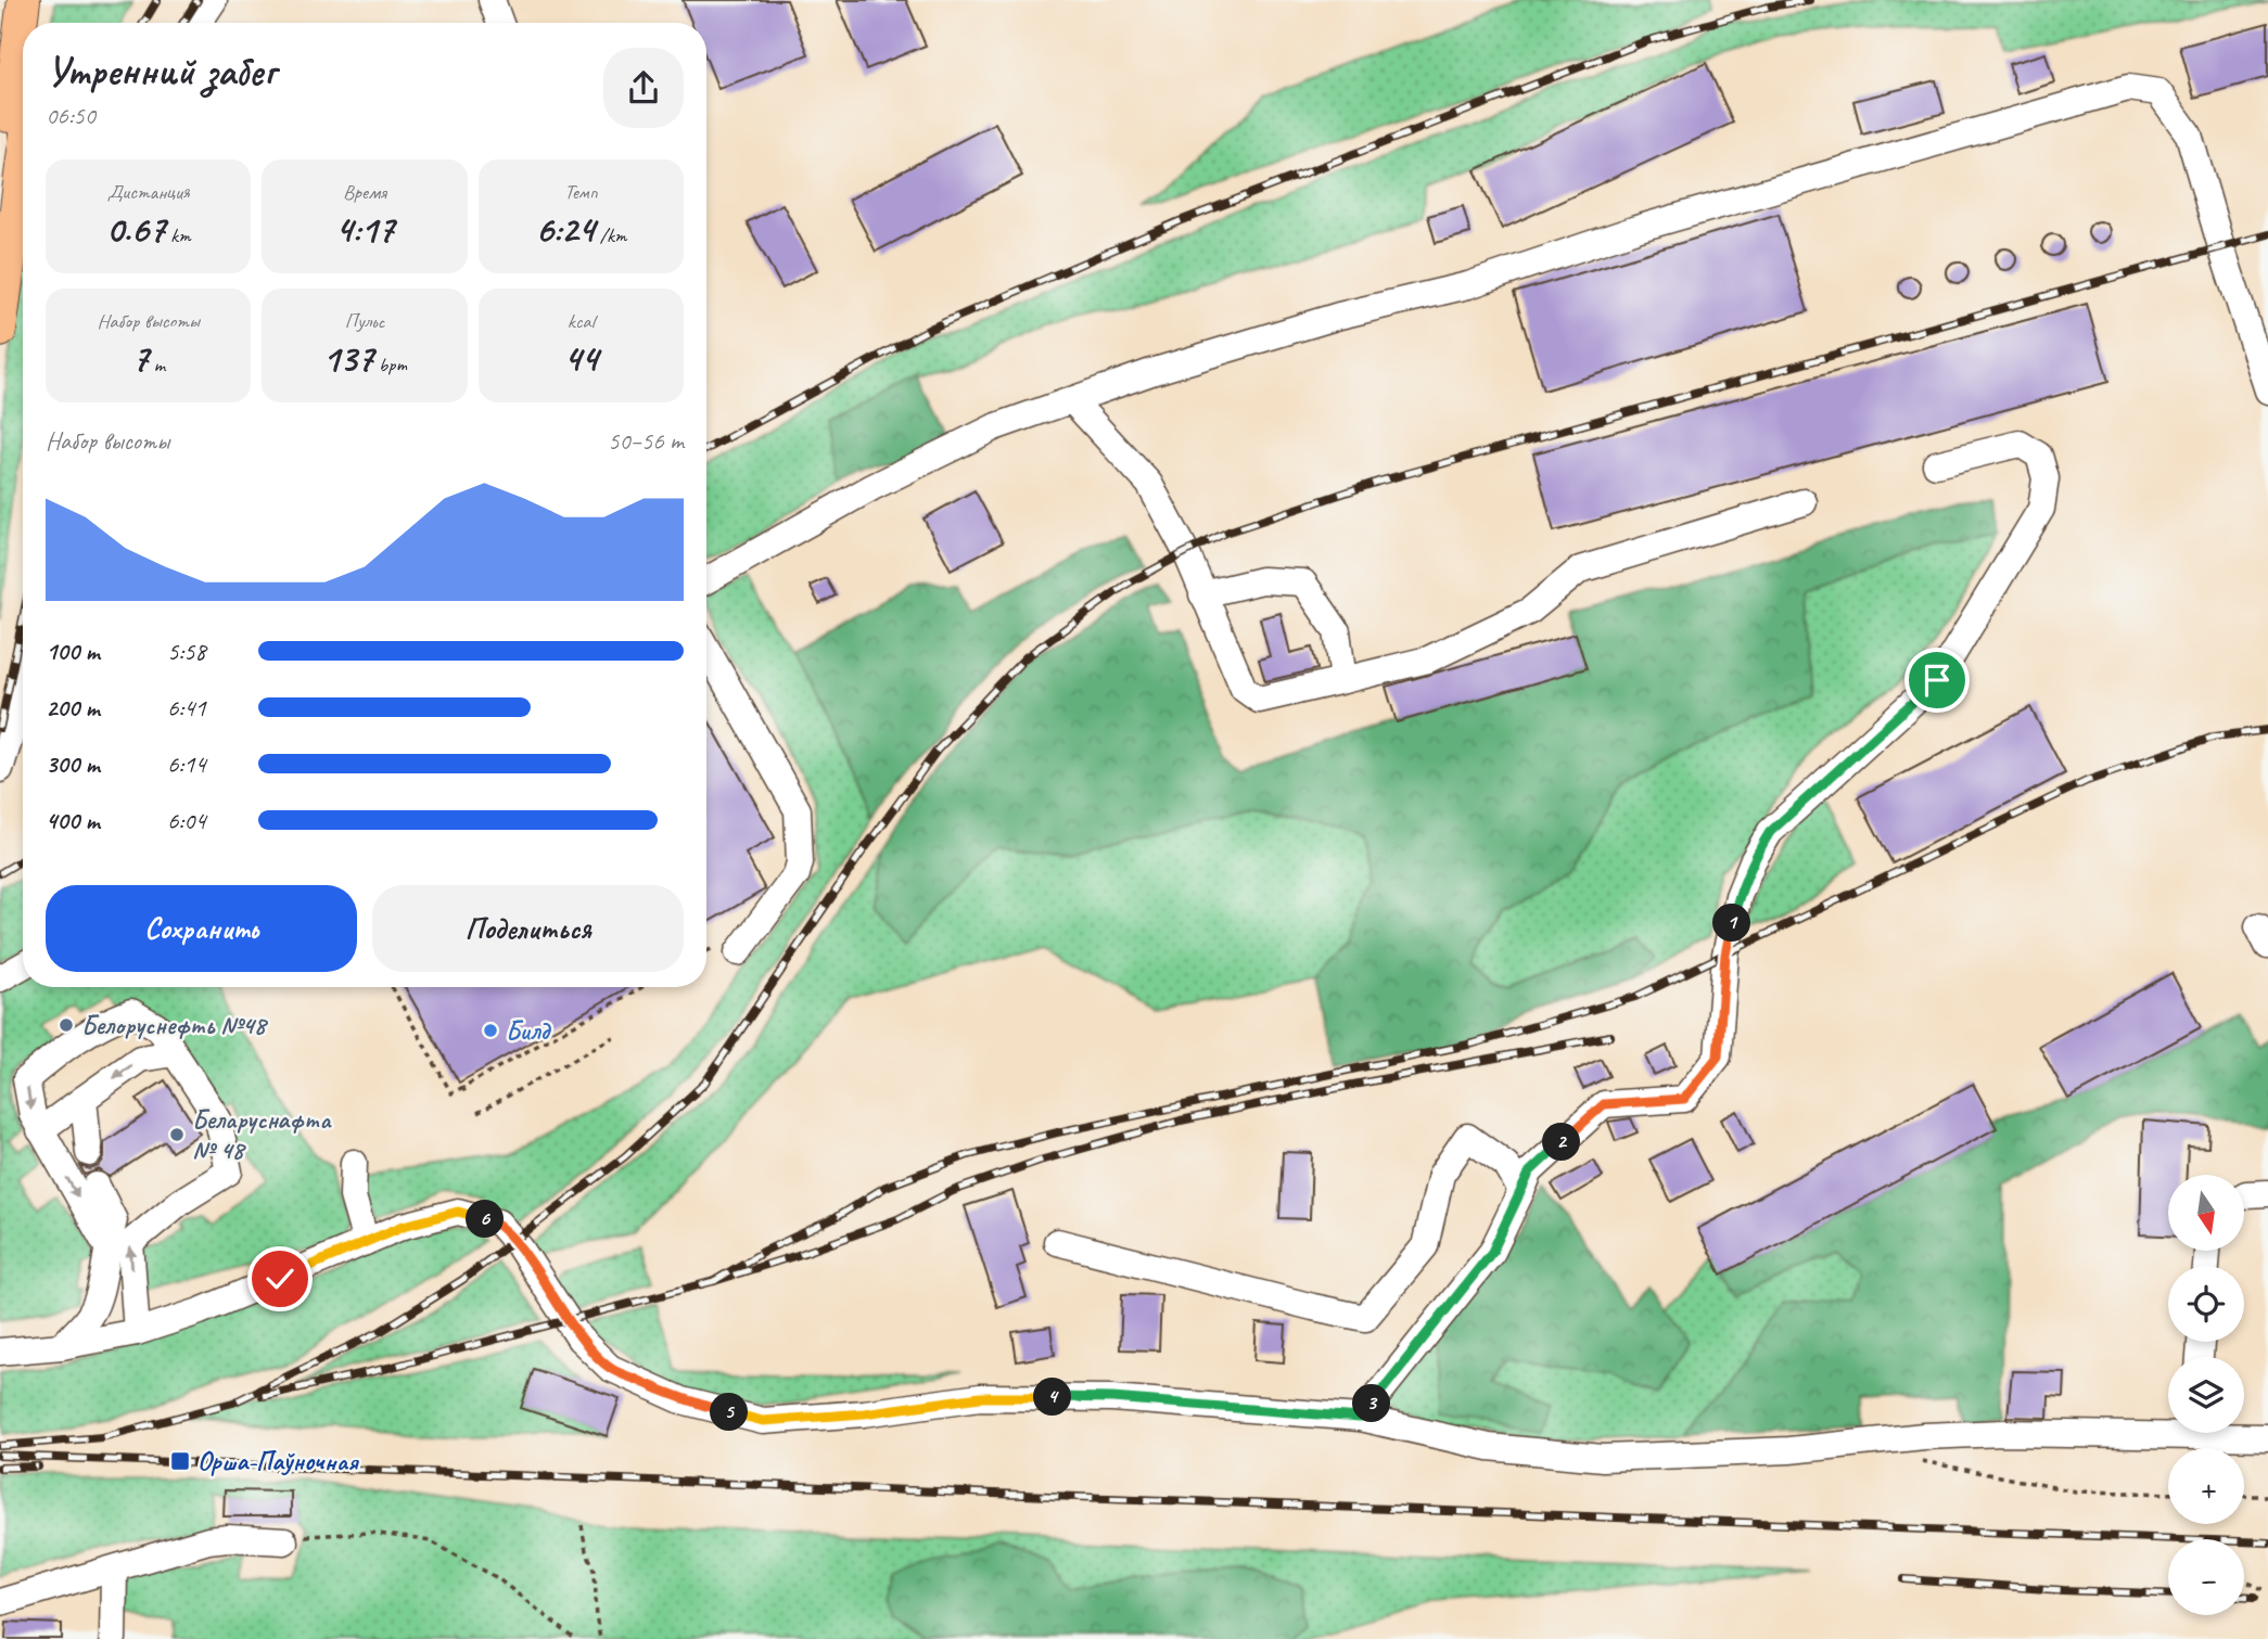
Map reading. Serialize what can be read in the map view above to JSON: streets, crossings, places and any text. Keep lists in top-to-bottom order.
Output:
{
  "places": {
    "other": ["Белоруснефть №48", "Билд", "Беларуснафта № 48"],
    "transit": ["Орша-Паўночная"]
  },
  "north": "bottom",
  "page": {
    "heading": ["Утренний забег", "06:50"],
    "stats": [
      ["Дистанция", "0.67 km"],
      ["Время", "4:17"],
      ["Темп", "6:24 /km"],
      ["Набор высоты", "7 m"],
      ["Пульс", "137 bpm"],
      ["kcal", "44"]
    ],
    "chart": ["Набор высоты", "50–56 m"],
    "list": [
      {
        "name": "100 m",
        "note": "5:58"
      },
      {
        "name": "200 m",
        "note": "6:41"
      },
      {
        "name": "300 m",
        "note": "6:14"
      },
      {
        "name": "400 m",
        "note": "6:04"
      }
    ],
    "buttons": ["Сохранить", "Поделиться"],
    "pins": [
      "1",
      "2",
      "6",
      "4",
      "3",
      "5"
    ],
    "map_buttons": ["+", "−"]
  }
}
